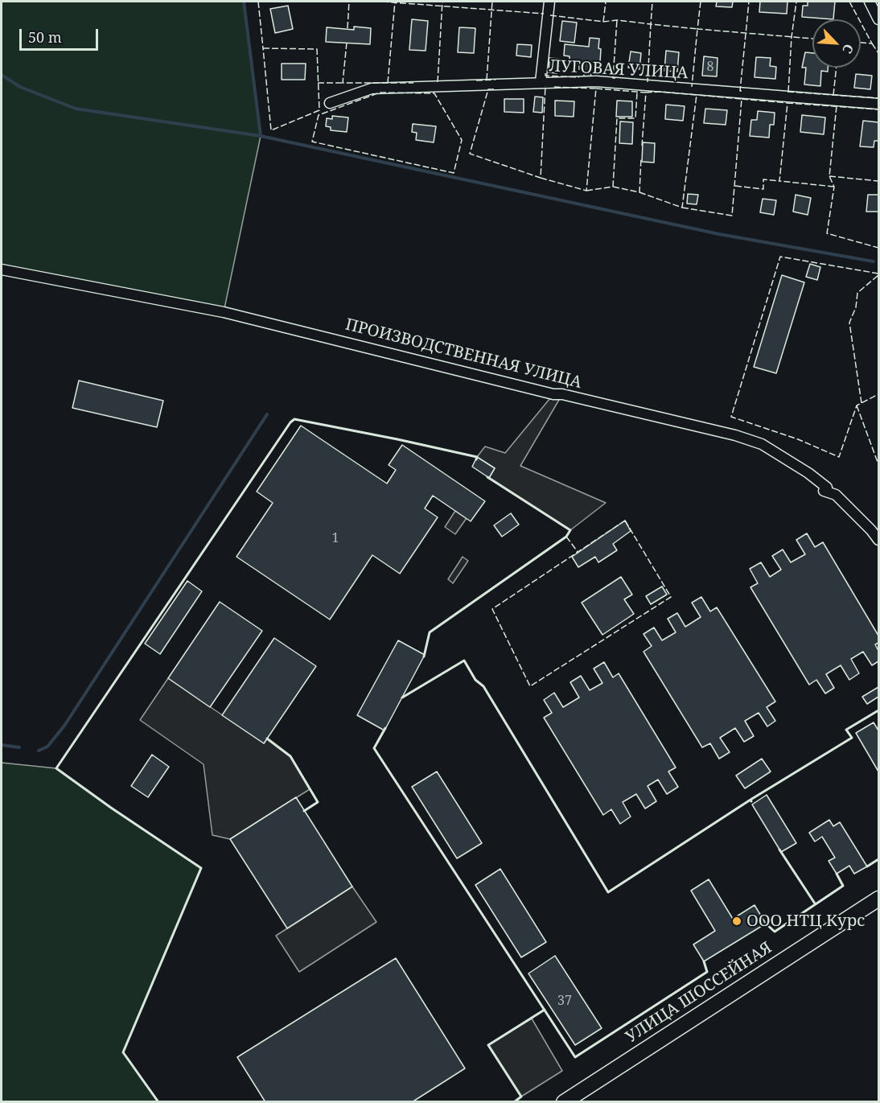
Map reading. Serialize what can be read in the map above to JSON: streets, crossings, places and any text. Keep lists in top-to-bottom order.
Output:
{
  "streets": {
    "main road": ["УЛИЦА ШОССЕЙНАЯ"],
    "street": ["ЛУГОВАЯ УЛИЦА", "ПРОИЗВОДСТВЕННАЯ УЛИЦА"]
  },
  "places": ["ООО НТЦ Курс"],
  "house_numbers": ["8", "1", "37"],
  "scale_bar": "50 m",
  "north": "bottom right"
}
